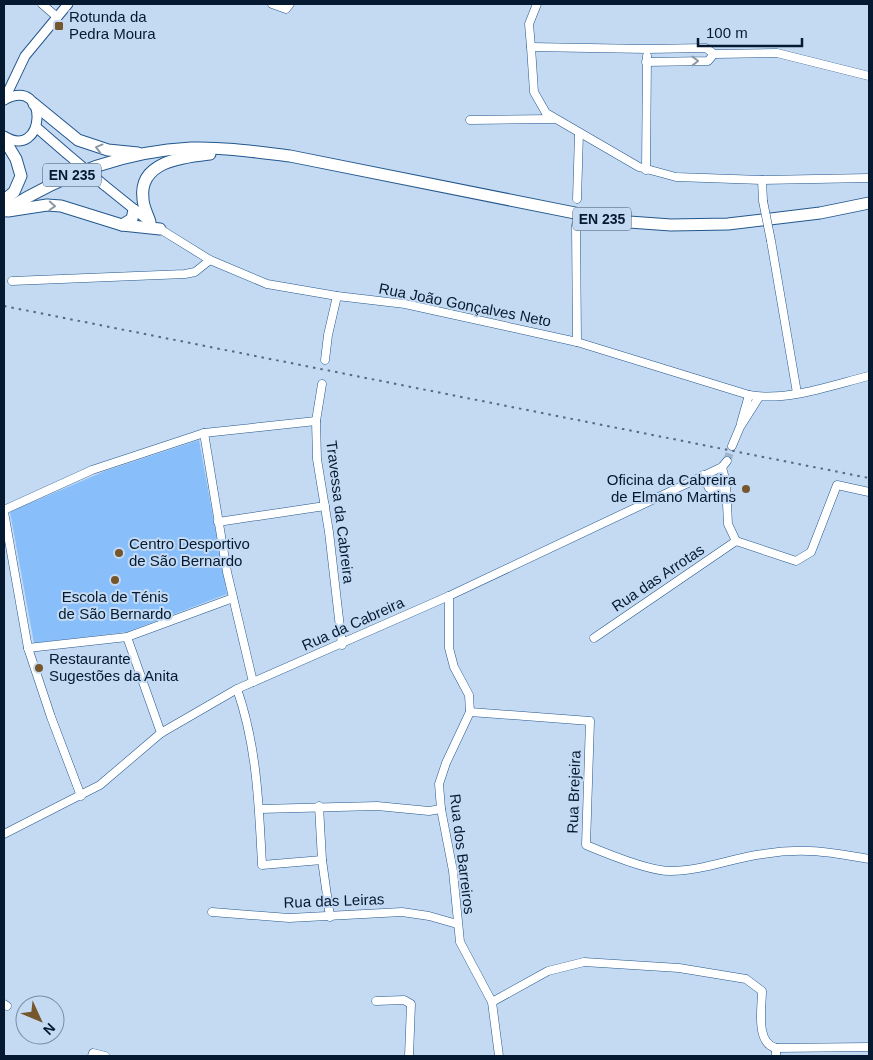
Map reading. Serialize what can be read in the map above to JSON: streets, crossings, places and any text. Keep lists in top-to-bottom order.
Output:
{
  "streets": {
    "main road": ["EN 235"],
    "street": [
      "Rua João Gonçalves Neto",
      "Travessa da Cabreira",
      "Rua das Arrotas",
      "Rua da Cabreira",
      "Rua Brejeira",
      "Rua dos Barreiros",
      "Rua das Leiras"
    ]
  },
  "crossings": [
    ["Travessa da Cabreira", "Rua da Cabreira"],
    ["Rua Brejeira", "Rua dos Barreiros"],
    ["Rua dos Barreiros", "Rua das Leiras"]
  ],
  "places": {
    "transit": ["Rotunda da Pedra Moura"],
    "other": [
      "Oficina da Cabreira de Elmano Martins",
      "Centro Desportivo de São Bernardo",
      "Escola de Ténis de São Bernardo",
      "Restaurante Sugestões da Anita"
    ]
  },
  "scale_bar": "100 m",
  "north": "bottom right"
}
